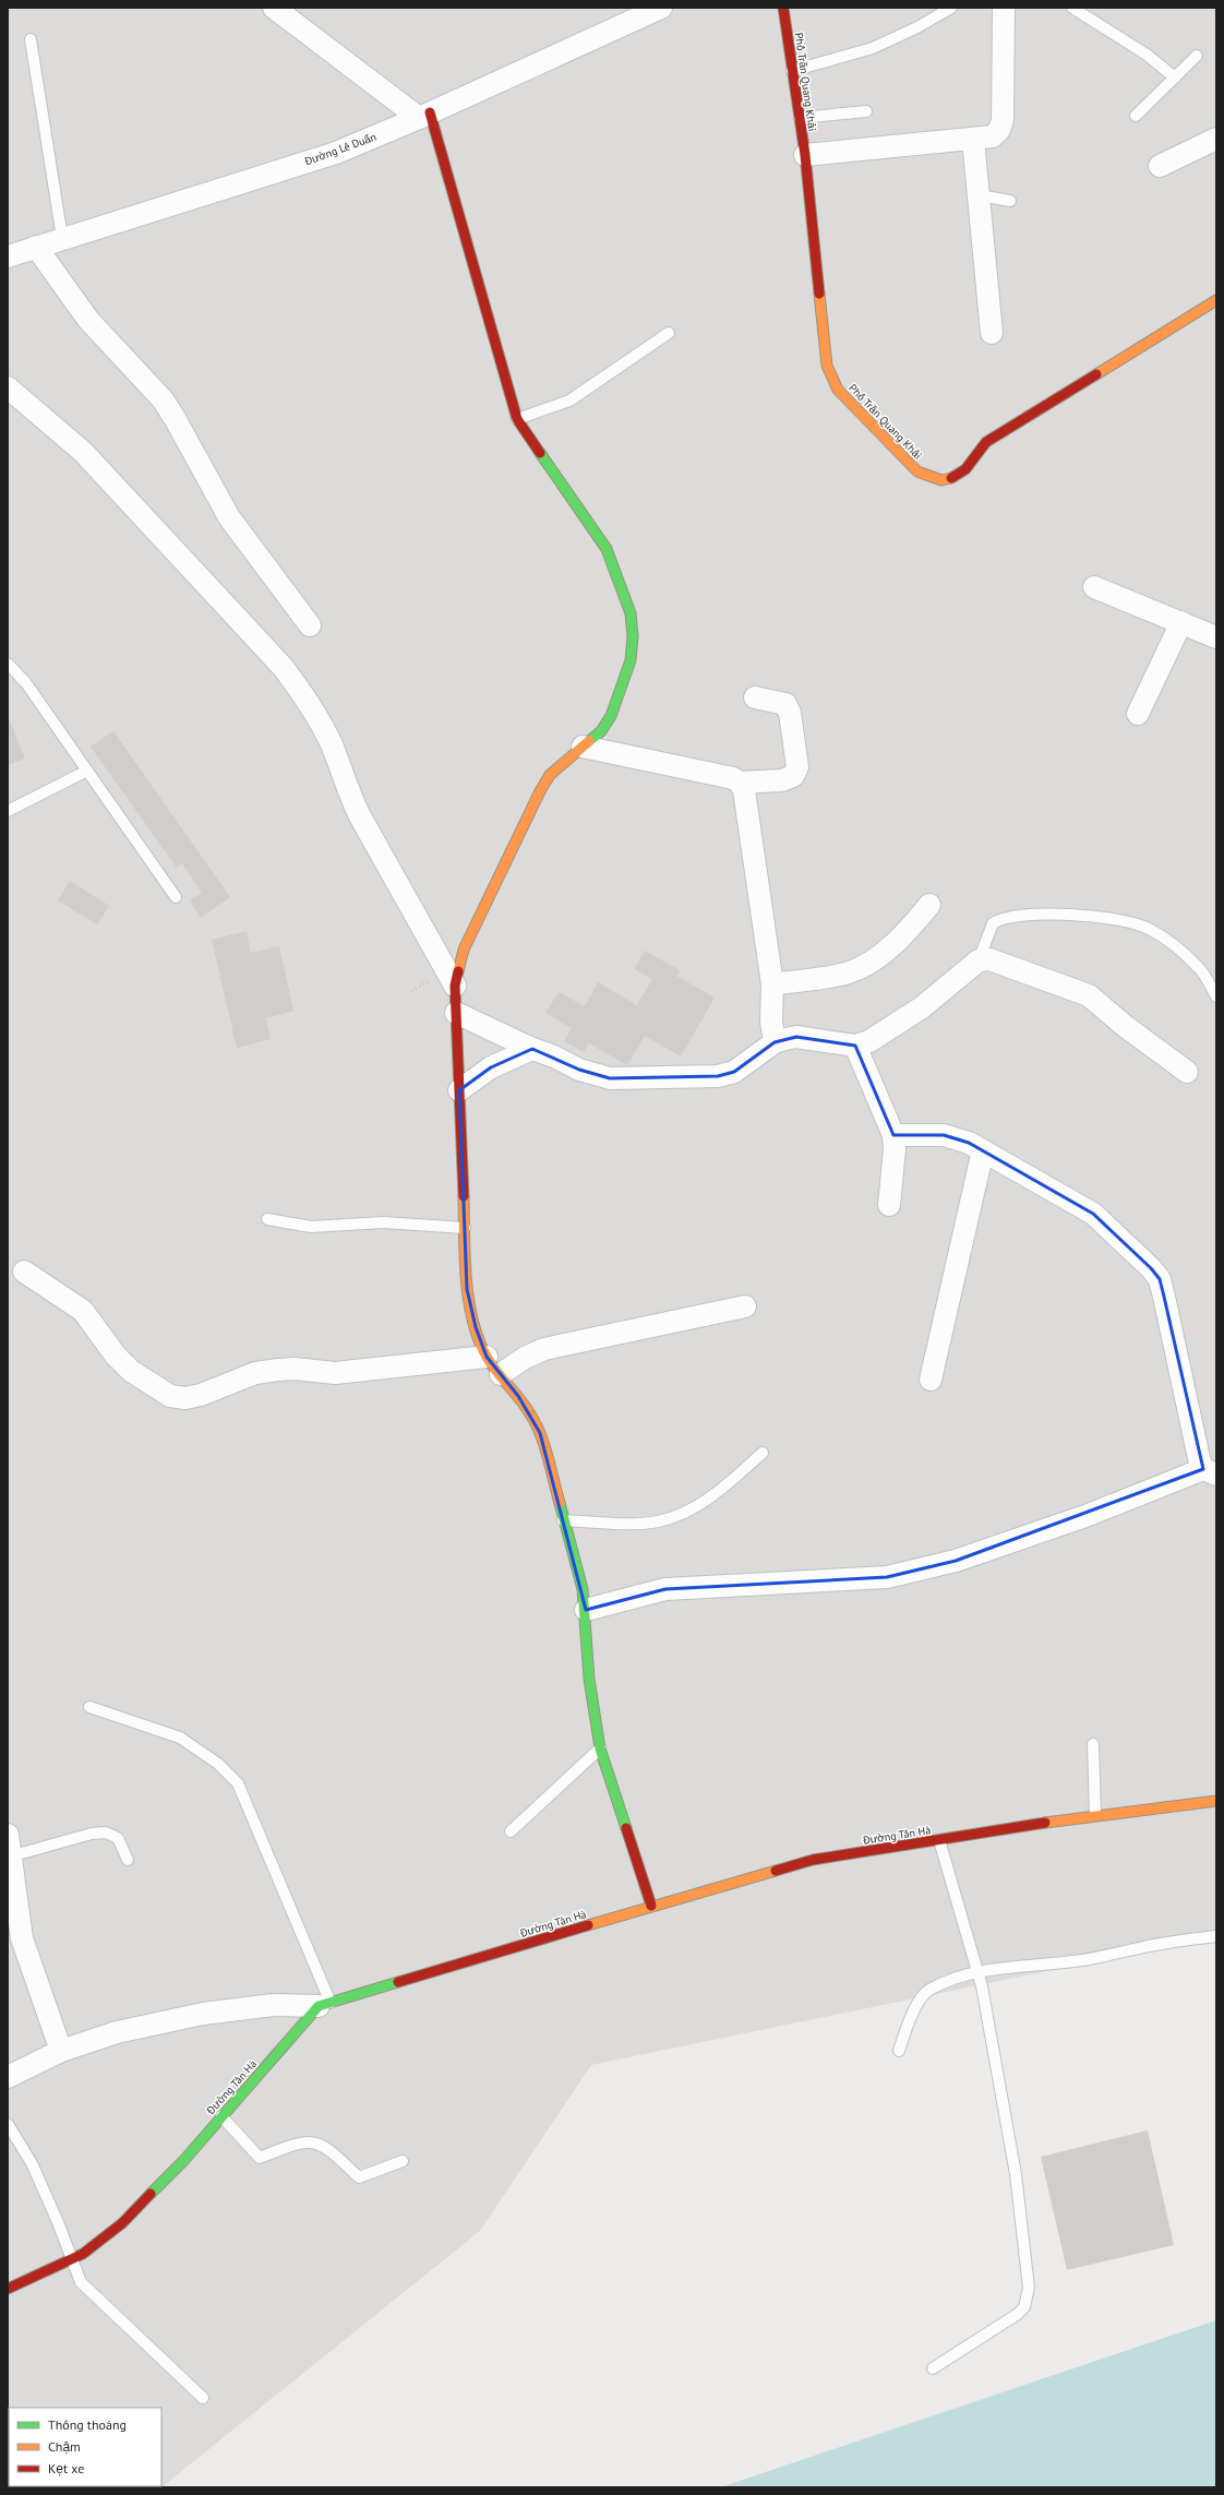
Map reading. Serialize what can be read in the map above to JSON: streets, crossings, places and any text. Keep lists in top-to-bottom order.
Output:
{
  "streets": {
    "street": ["Phố Trần Quang Khải", "Đường Lê Duẩn", "Đường Tân Hà"]
  },
  "legend": ["Thông thoáng", "Chậm", "Kẹt xe"]
}
